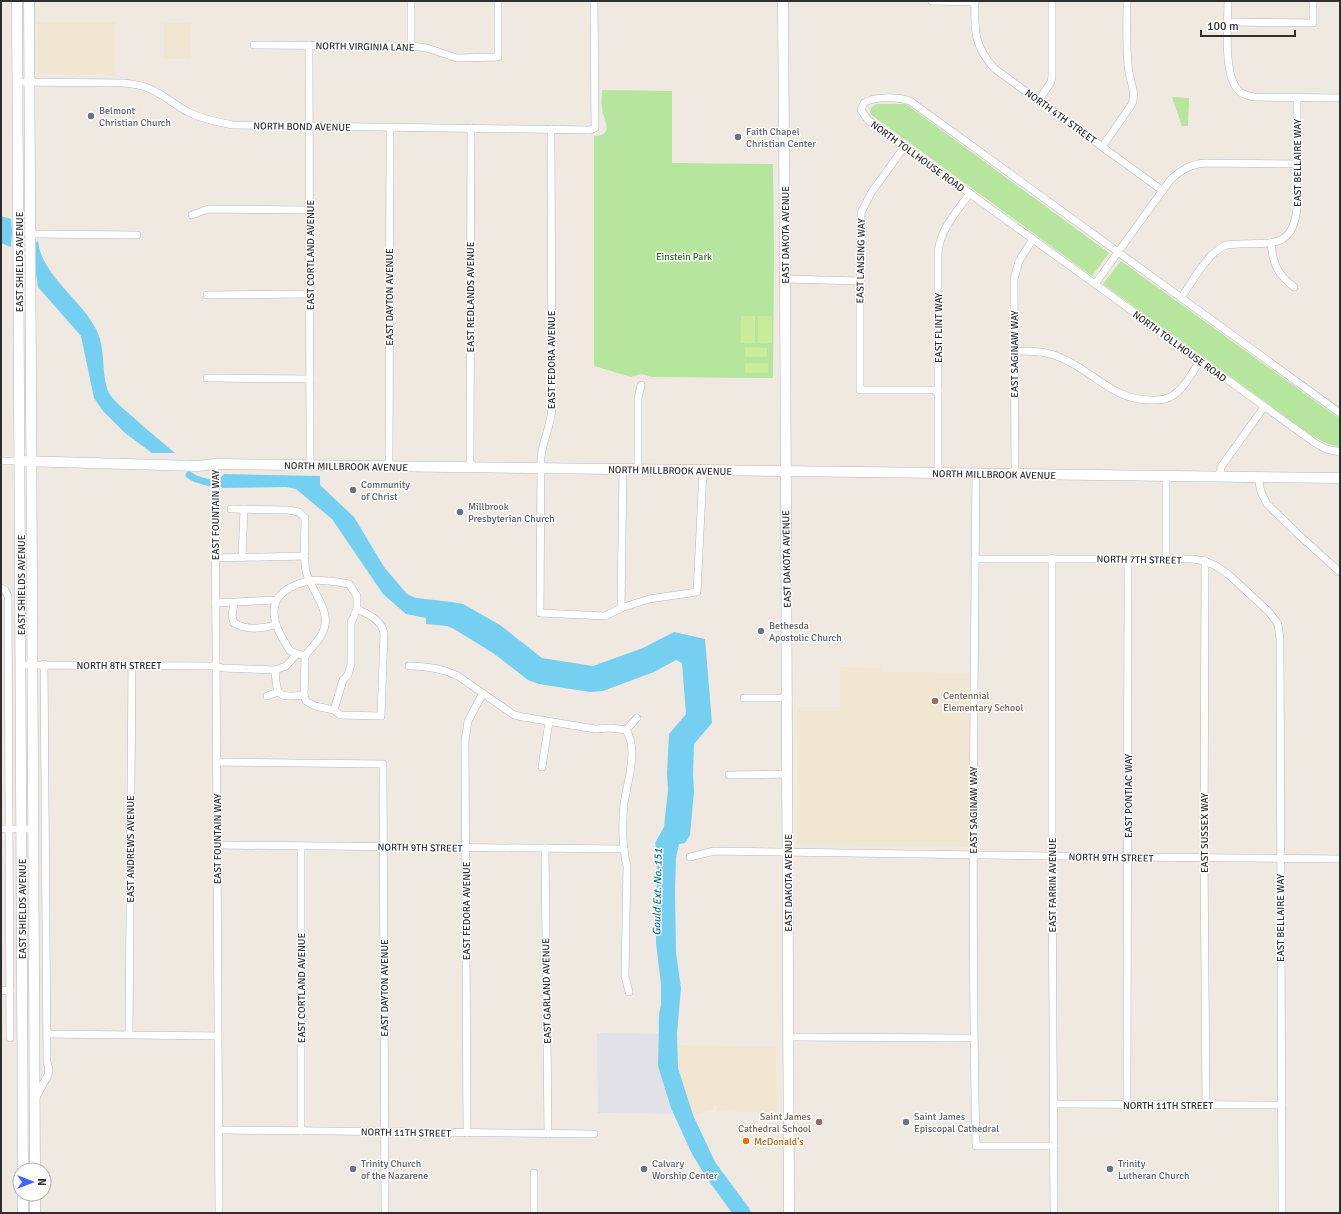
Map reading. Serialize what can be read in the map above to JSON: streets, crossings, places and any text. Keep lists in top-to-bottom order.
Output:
{
  "streets": {
    "main road": ["EAST DAKOTA AVENUE", "EAST SHIELDS AVENUE", "NORTH MILLBROOK AVENUE"],
    "street": [
      "NORTH VIRGINIA LANE",
      "NORTH 4TH STREET",
      "NORTH BOND AVENUE",
      "NORTH TOLLHOUSE ROAD",
      "EAST BELLAIRE WAY",
      "EAST CORTLAND AVENUE",
      "EAST LANSING WAY",
      "EAST DAYTON AVENUE",
      "EAST REDLANDS AVENUE",
      "EAST FLINT WAY",
      "EAST SAGINAW WAY",
      "EAST FEDORA AVENUE",
      "EAST FOUNTAIN WAY",
      "NORTH 7TH STREET",
      "NORTH 8TH STREET",
      "EAST PONTIAC WAY",
      "EAST SUSSEX WAY",
      "NORTH 9TH STREET",
      "EAST ANDREWS AVENUE",
      "EAST FARRIN AVENUE",
      "EAST GARLAND AVENUE",
      "NORTH 11TH STREET"
    ]
  },
  "crossings": [
    ["NORTH VIRGINIA LANE", "EAST CORTLAND AVENUE"],
    ["NORTH BOND AVENUE", "EAST CORTLAND AVENUE"],
    ["NORTH BOND AVENUE", "EAST SHIELDS AVENUE"],
    ["NORTH BOND AVENUE", "EAST DAYTON AVENUE"],
    ["NORTH BOND AVENUE", "EAST REDLANDS AVENUE"],
    ["NORTH BOND AVENUE", "EAST FEDORA AVENUE"],
    ["NORTH TOLLHOUSE ROAD", "EAST BELLAIRE WAY"],
    ["NORTH TOLLHOUSE ROAD", "EAST LANSING WAY"],
    ["NORTH TOLLHOUSE ROAD", "EAST FLINT WAY"],
    ["NORTH TOLLHOUSE ROAD", "EAST SAGINAW WAY"],
    ["EAST BELLAIRE WAY", "NORTH 7TH STREET"],
    ["EAST BELLAIRE WAY", "NORTH 9TH STREET"],
    ["EAST BELLAIRE WAY", "NORTH 11TH STREET"],
    ["EAST DAKOTA AVENUE", "NORTH MILLBROOK AVENUE"],
    ["EAST DAKOTA AVENUE", "NORTH 9TH STREET"],
    ["EAST CORTLAND AVENUE", "NORTH MILLBROOK AVENUE"],
    ["EAST CORTLAND AVENUE", "NORTH 9TH STREET"],
    ["EAST CORTLAND AVENUE", "NORTH 11TH STREET"],
    ["EAST LANSING WAY", "EAST FLINT WAY"],
    ["EAST SHIELDS AVENUE", "NORTH MILLBROOK AVENUE"],
    ["EAST SHIELDS AVENUE", "NORTH 8TH STREET"],
    ["EAST DAYTON AVENUE", "NORTH MILLBROOK AVENUE"],
    ["EAST DAYTON AVENUE", "EAST FOUNTAIN WAY"],
    ["EAST DAYTON AVENUE", "NORTH 9TH STREET"],
    ["EAST DAYTON AVENUE", "NORTH 11TH STREET"],
    ["EAST REDLANDS AVENUE", "NORTH MILLBROOK AVENUE"],
    ["EAST FLINT WAY", "NORTH MILLBROOK AVENUE"],
    ["EAST SAGINAW WAY", "NORTH MILLBROOK AVENUE"],
    ["EAST SAGINAW WAY", "NORTH 7TH STREET"],
    ["EAST SAGINAW WAY", "NORTH 9TH STREET"],
    ["EAST SAGINAW WAY", "EAST FARRIN AVENUE"],
    ["EAST FEDORA AVENUE", "NORTH MILLBROOK AVENUE"],
    ["EAST FEDORA AVENUE", "NORTH 9TH STREET"],
    ["EAST FEDORA AVENUE", "NORTH 11TH STREET"],
    ["NORTH MILLBROOK AVENUE", "EAST FOUNTAIN WAY"],
    ["EAST FOUNTAIN WAY", "NORTH 8TH STREET"],
    ["EAST FOUNTAIN WAY", "NORTH 9TH STREET"],
    ["EAST FOUNTAIN WAY", "NORTH 11TH STREET"],
    ["NORTH 7TH STREET", "EAST PONTIAC WAY"],
    ["NORTH 7TH STREET", "EAST SUSSEX WAY"],
    ["NORTH 7TH STREET", "EAST FARRIN AVENUE"],
    ["NORTH 8TH STREET", "EAST ANDREWS AVENUE"],
    ["EAST PONTIAC WAY", "NORTH 9TH STREET"],
    ["EAST PONTIAC WAY", "NORTH 11TH STREET"],
    ["EAST SUSSEX WAY", "NORTH 9TH STREET"],
    ["EAST SUSSEX WAY", "NORTH 11TH STREET"],
    ["NORTH 9TH STREET", "EAST FARRIN AVENUE"],
    ["NORTH 9TH STREET", "EAST GARLAND AVENUE"],
    ["EAST FARRIN AVENUE", "NORTH 11TH STREET"],
    ["EAST GARLAND AVENUE", "NORTH 11TH STREET"]
  ],
  "water": ["Gould Ext. No. 151"],
  "parks": ["Einstein Park"],
  "places": [
    "Belmont Christian Church",
    "Faith Chapel Christian Center",
    "Community of Christ",
    "Millbrook Presbyterian Church",
    "Bethesda Apostolic Church",
    "Centennial Elementary School",
    "Saint James Cathedral School",
    "Saint James Episcopal Cathedral",
    "McDonald's",
    "Trinity Church of the Nazarene",
    "Calvary Worship Center",
    "Trinity Lutheran Church"
  ],
  "scale_bar": "100 m",
  "north": "right"
}
